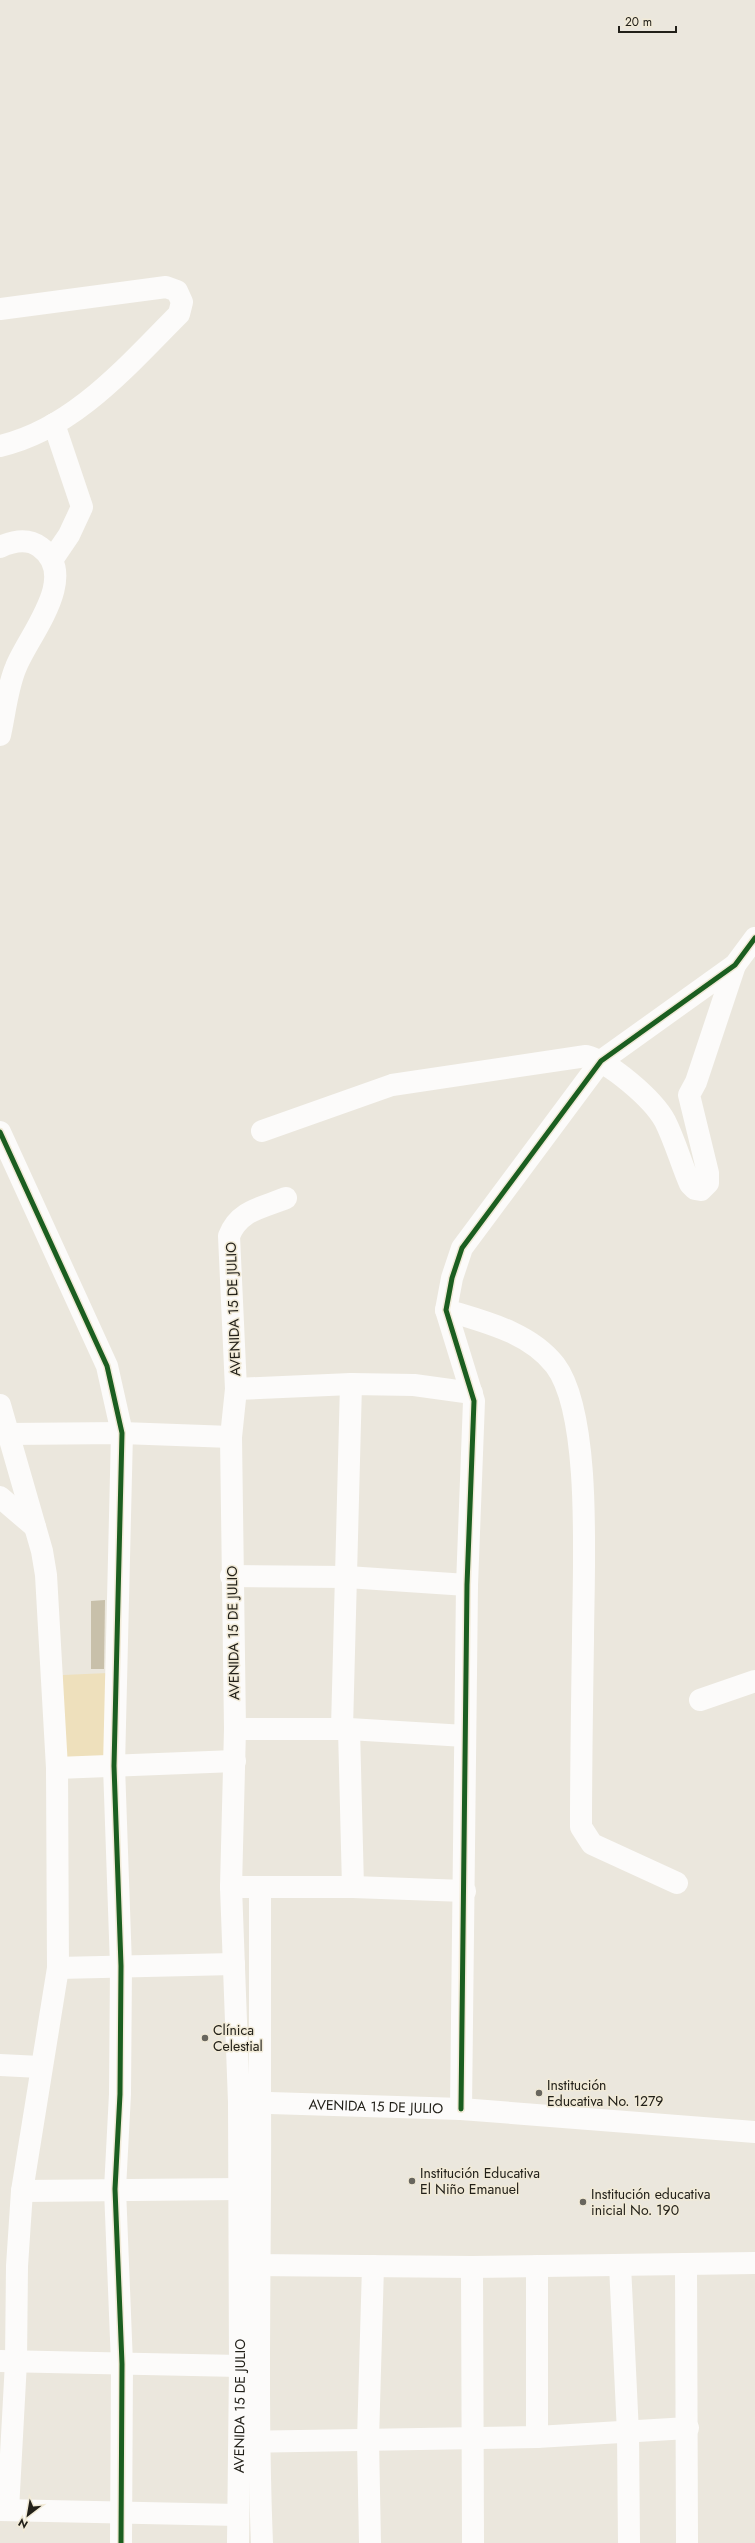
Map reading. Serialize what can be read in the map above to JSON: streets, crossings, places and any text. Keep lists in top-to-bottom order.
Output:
{
  "streets": {
    "street": ["AVENIDA 15 DE JULIO"]
  },
  "places": [
    "Clínica Celestial",
    "Institución Educativa No. 1279",
    "Institución Educativa El Niño Emanuel",
    "Institución educativa inicial No. 190"
  ],
  "scale_bar": "20 m",
  "north": "bottom left"
}
